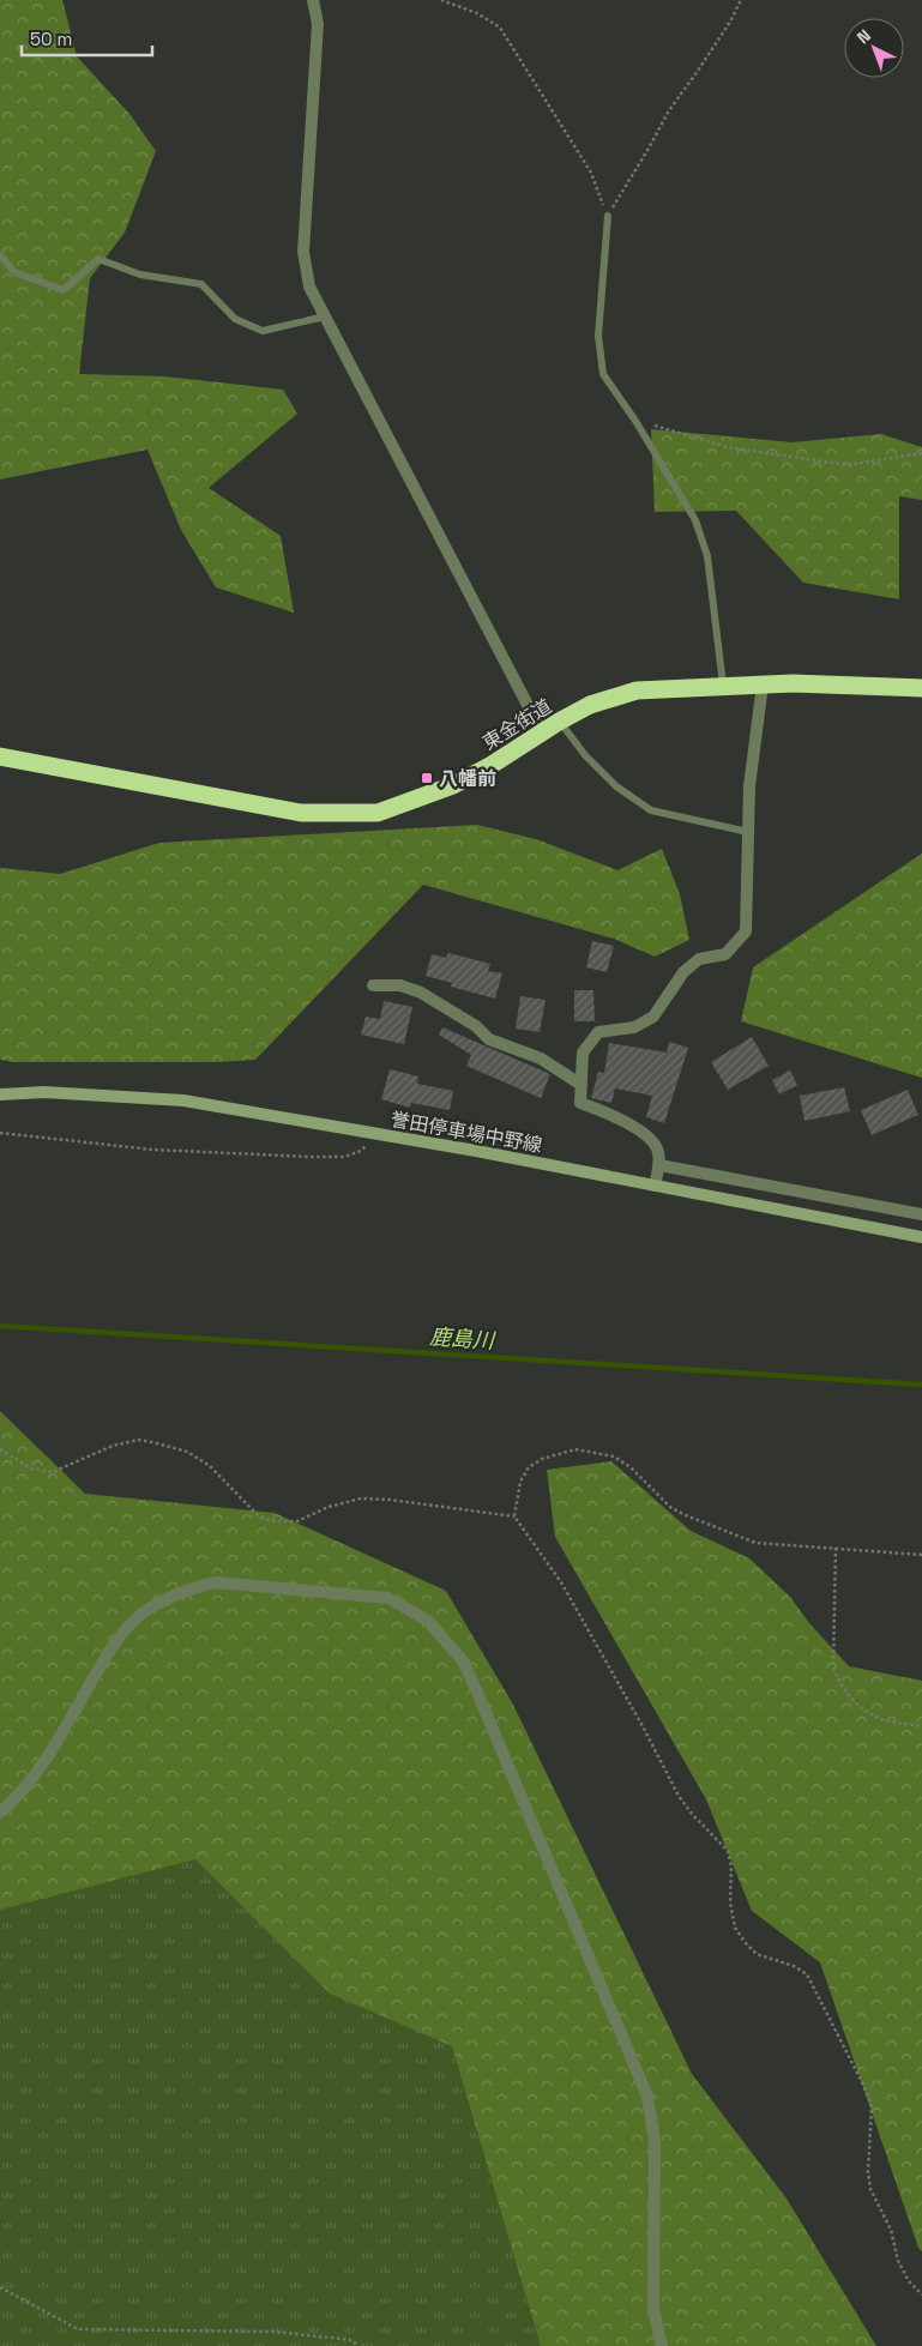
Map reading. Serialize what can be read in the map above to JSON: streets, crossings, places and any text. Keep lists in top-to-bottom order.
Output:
{
  "streets": {
    "highway": ["東金街道"],
    "main road": ["誉田停車場中野線"]
  },
  "water": ["鹿島川"],
  "places": {
    "transit": ["八幡前"]
  },
  "scale_bar": "50 m",
  "north": "top left"
}
